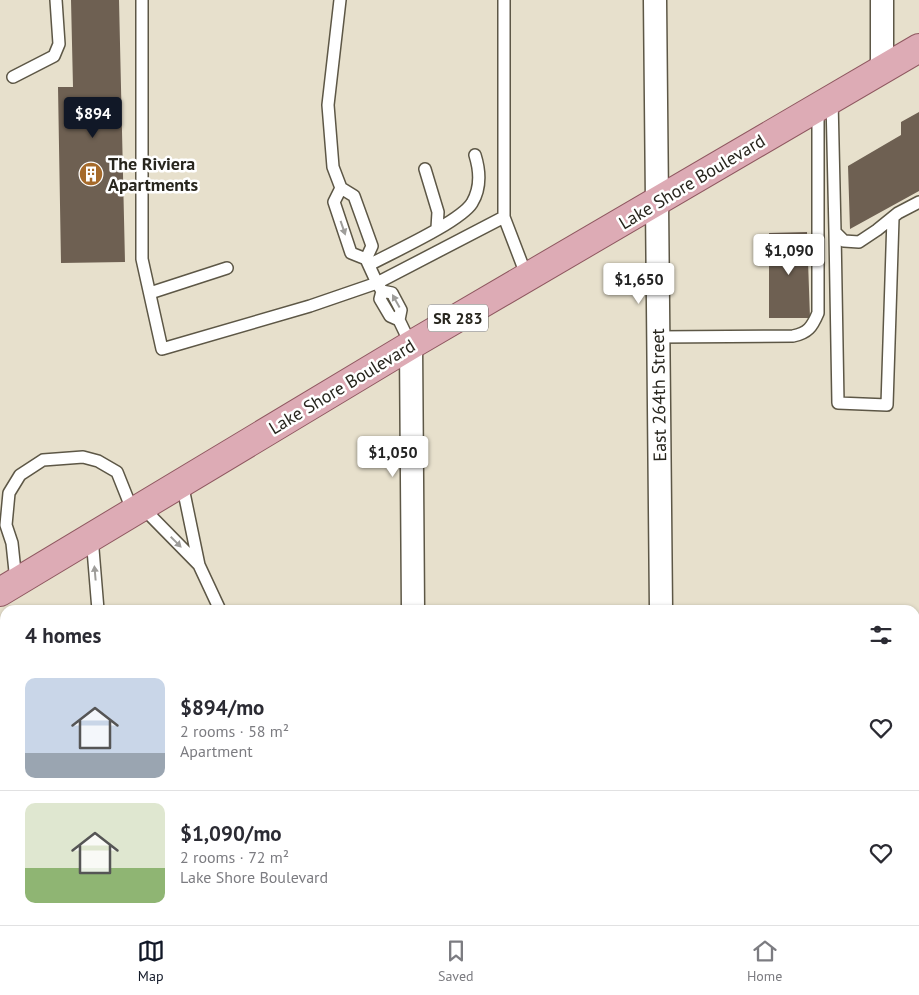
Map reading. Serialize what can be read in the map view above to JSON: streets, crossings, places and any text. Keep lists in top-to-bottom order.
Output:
{
  "streets": {
    "main road": ["Lake Shore Boulevard", "SR 283"],
    "street": ["East 264th Street"]
  },
  "crossings": [
    ["Lake Shore Boulevard", "East 264th Street"]
  ],
  "places": {
    "building": ["The Riviera Apartments"]
  },
  "page": {
    "price": [
      "$894",
      "$1,090",
      "$1,650",
      "$1,050"
    ],
    "heading": "4 homes",
    "list": [
      {
        "name": "$894/mo",
        "note": "2 rooms · 58 m² · Apartment"
      },
      {
        "name": "$1,090/mo",
        "note": "2 rooms · 72 m² · Lake Shore Boulevard"
      }
    ],
    "tabs": ["Map", "Saved", "Home"]
  }
}
